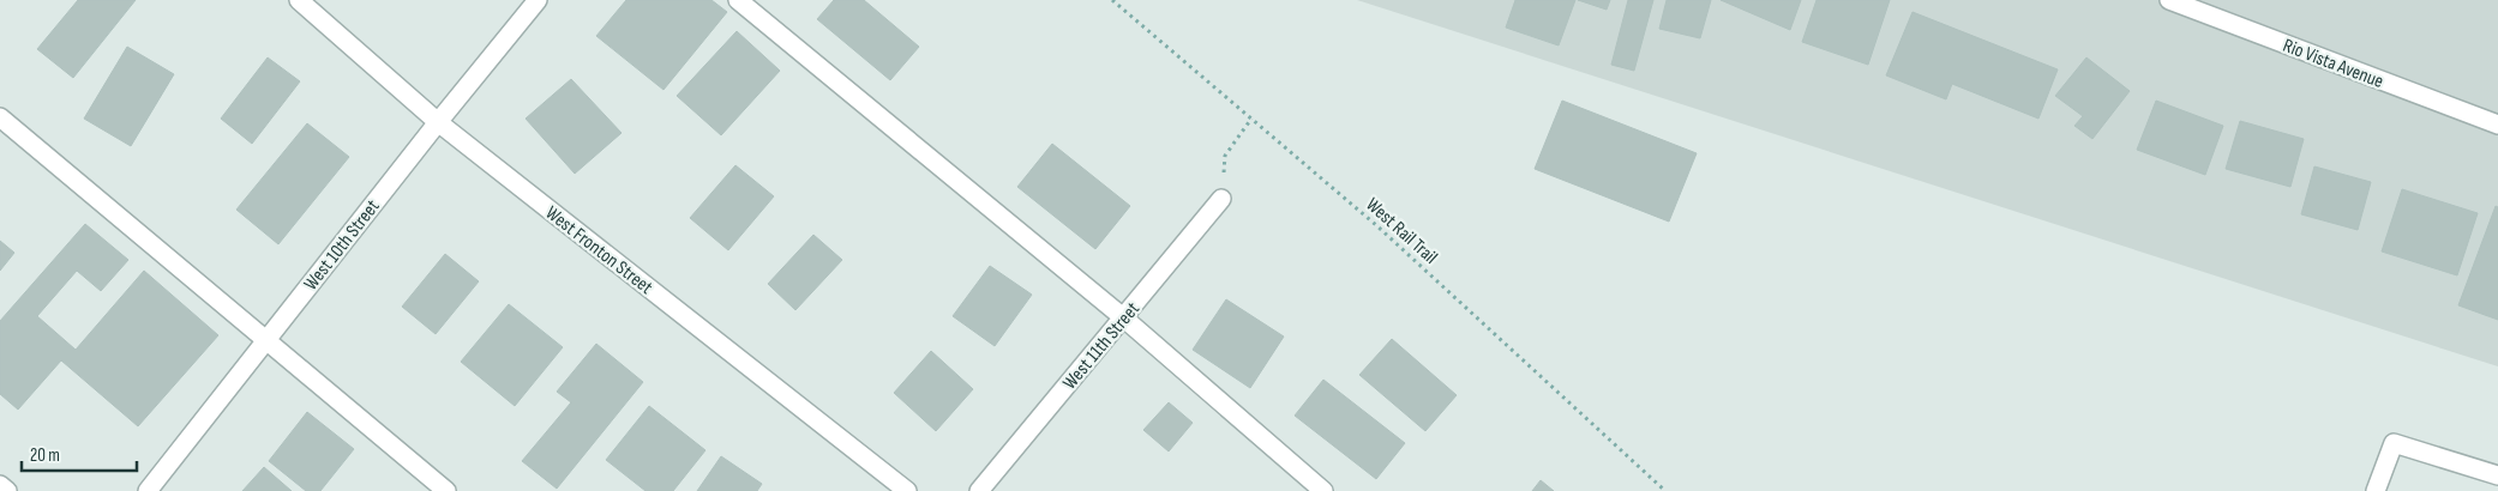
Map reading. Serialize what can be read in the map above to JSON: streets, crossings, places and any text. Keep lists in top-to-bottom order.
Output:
{
  "streets": {
    "street": [
      "Rio Vista Avenue",
      "West 10th Street",
      "West Fronton Street",
      "West 11th Street"
    ],
    "path": ["West Rail Trail"]
  },
  "crossings": [
    ["West 10th Street", "West Fronton Street"]
  ],
  "scale_bar": "20 m"
}
